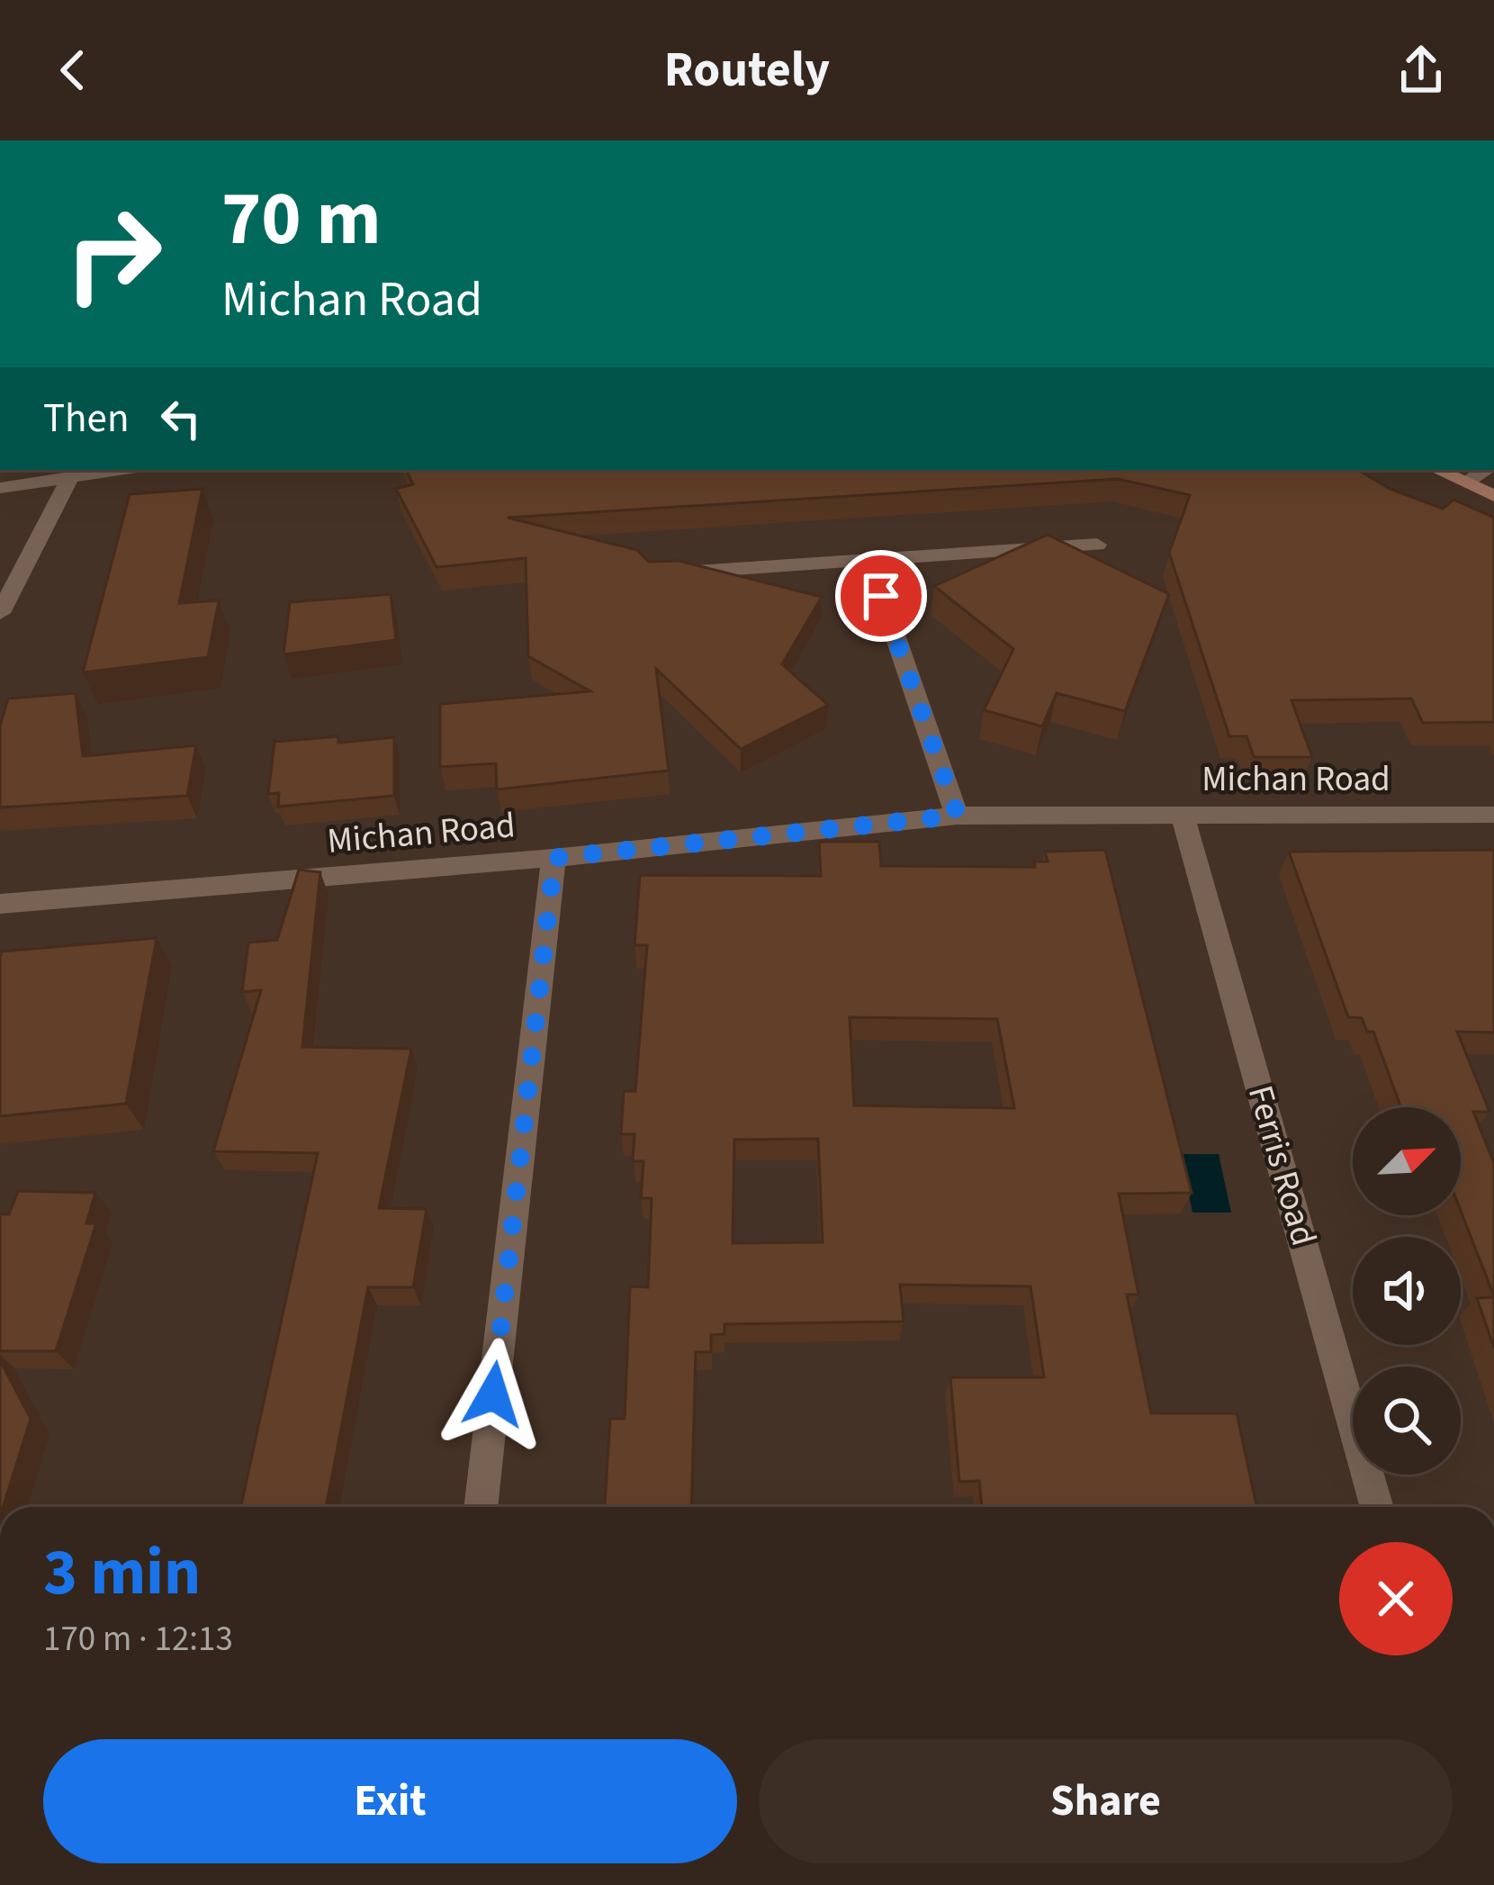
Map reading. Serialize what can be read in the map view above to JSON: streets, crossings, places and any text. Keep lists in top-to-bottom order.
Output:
{
  "streets": {
    "street": ["Michan Road", "Ferris Road"]
  },
  "crossings": [
    ["Michan Road", "Ferris Road"]
  ],
  "north": "top right",
  "page": {
    "header": "Routely",
    "turn": ["70 m", "Michan Road"],
    "then": "Then",
    "heading": ["3 min", "170 m · 12:13"],
    "buttons": ["Exit", "Share"]
  }
}
